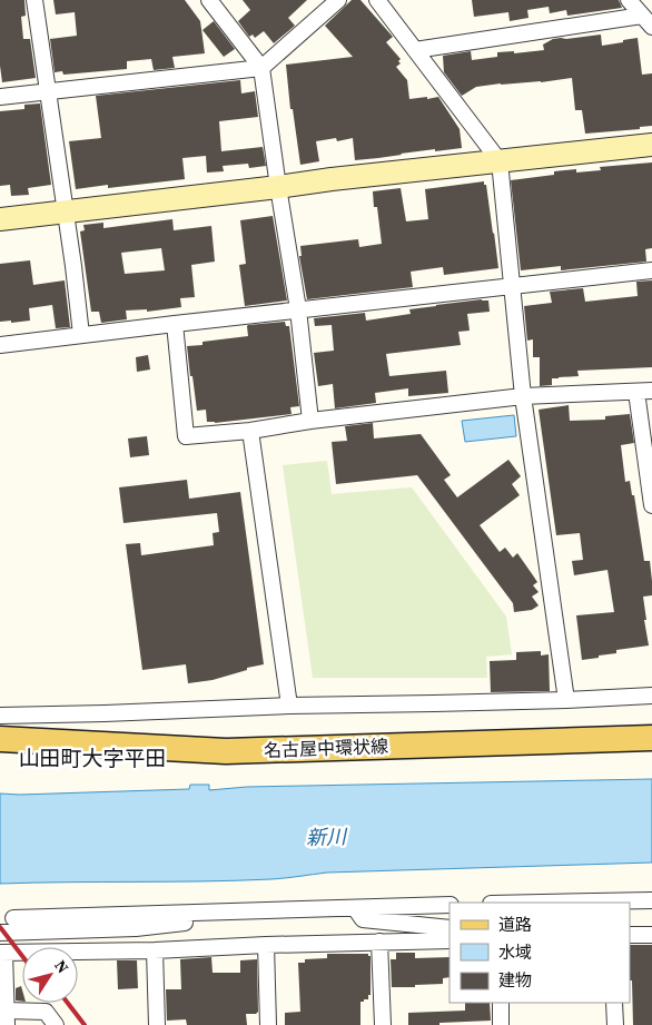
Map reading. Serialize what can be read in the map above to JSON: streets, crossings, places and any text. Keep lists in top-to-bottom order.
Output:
{
  "streets": {
    "main road": ["名古屋中環状線"]
  },
  "districts": ["山田町大字平田"],
  "water": ["新川"],
  "legend": ["道路", "水域", "建物"],
  "north": "top right"
}
